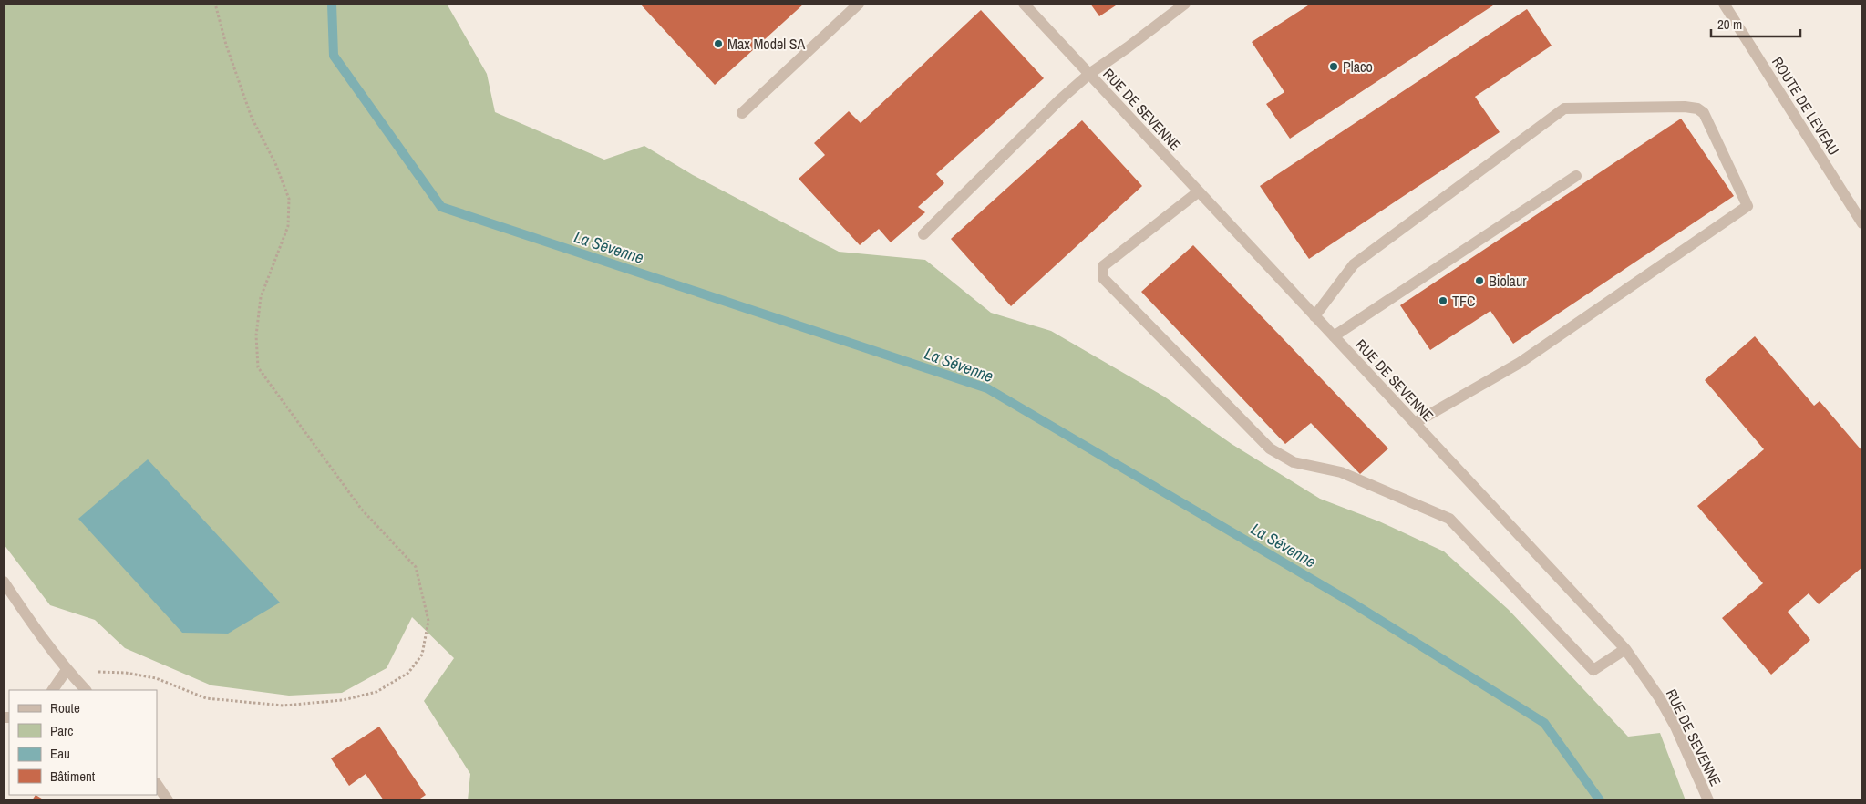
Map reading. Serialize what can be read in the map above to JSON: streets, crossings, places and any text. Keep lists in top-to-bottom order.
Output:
{
  "streets": {
    "street": ["ROUTE DE LEVEAU", "RUE DE SEVENNE"]
  },
  "water": ["La Sévenne"],
  "places": [
    "Max Model SA",
    "Placo",
    "Biolaur",
    "TFC"
  ],
  "legend": [
    "Route",
    "Parc",
    "Eau",
    "Bâtiment"
  ],
  "scale_bar": "20 m"
}
